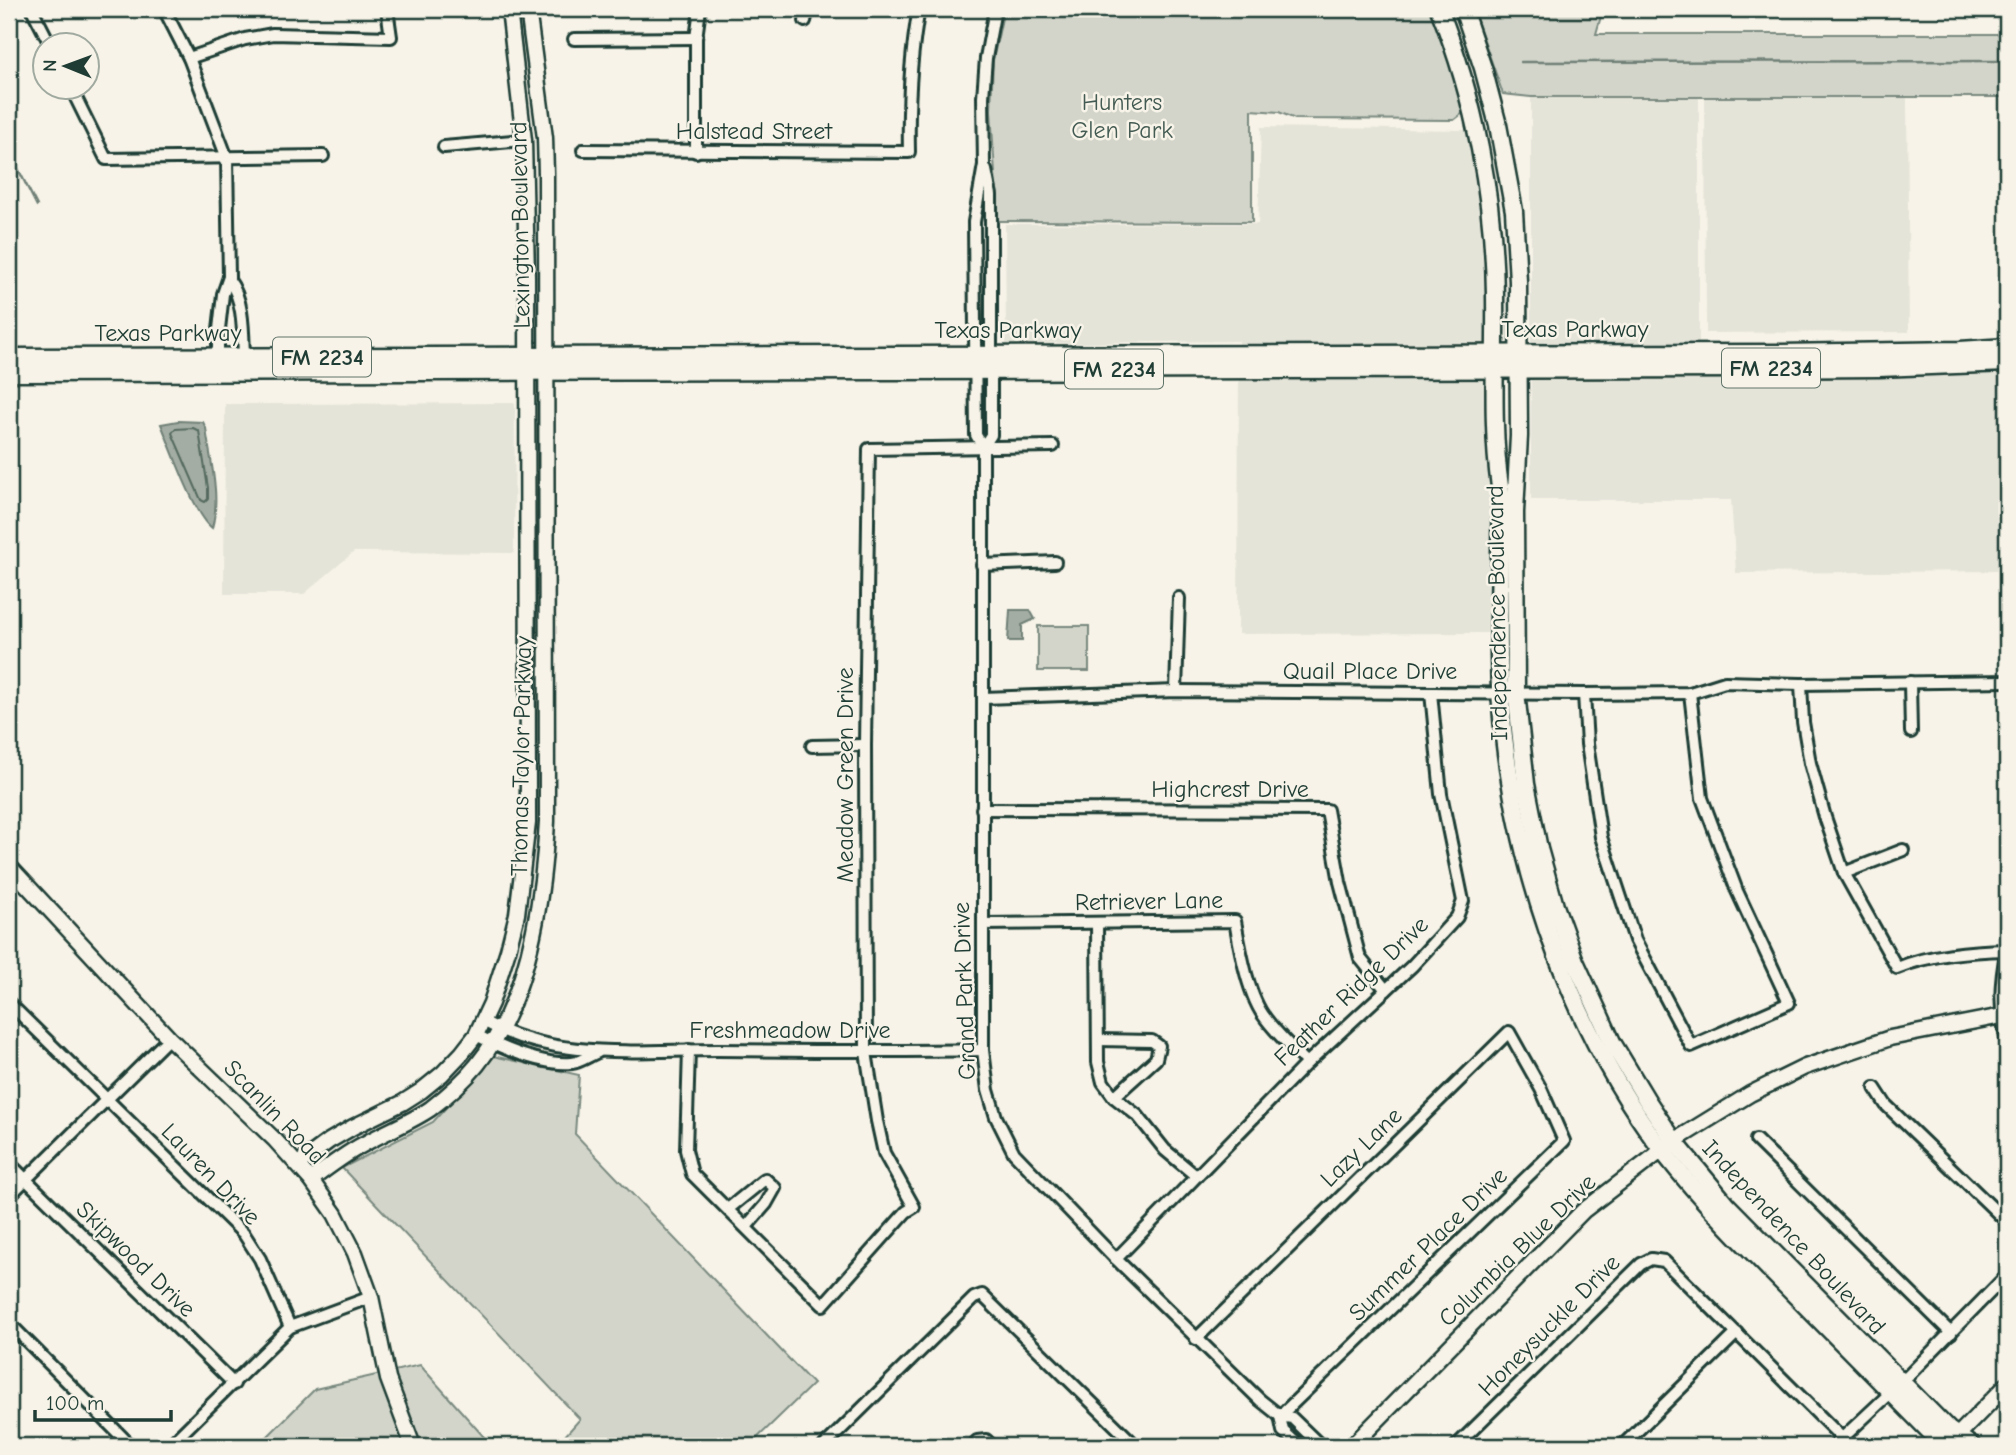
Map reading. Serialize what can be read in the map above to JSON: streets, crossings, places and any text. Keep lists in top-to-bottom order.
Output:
{
  "streets": {
    "main road": ["Texas Parkway", "FM 2234", "Independence Boulevard"],
    "street": [
      "Halstead Street",
      "Lexington Boulevard",
      "Quail Place Drive",
      "Thomas Taylor Parkway",
      "Meadow Green Drive",
      "Highcrest Drive",
      "Retriever Lane",
      "Grand Park Drive",
      "Feather Ridge Drive",
      "Freshmeadow Drive",
      "Scanlin Road",
      "Lazy Lane",
      "Lauren Drive",
      "Summer Place Drive",
      "Columbia Blue Drive",
      "Skipwood Drive",
      "Honeysuckle Drive"
    ]
  },
  "crossings": [
    ["Lexington Boulevard", "Texas Parkway"],
    ["Lexington Boulevard", "Thomas Taylor Parkway"],
    ["Texas Parkway", "Independence Boulevard"],
    ["Texas Parkway", "Thomas Taylor Parkway"],
    ["Texas Parkway", "Grand Park Drive"],
    ["Independence Boulevard", "Quail Place Drive"],
    ["Independence Boulevard", "Columbia Blue Drive"],
    ["Quail Place Drive", "Grand Park Drive"],
    ["Quail Place Drive", "Feather Ridge Drive"],
    ["Thomas Taylor Parkway", "Freshmeadow Drive"],
    ["Thomas Taylor Parkway", "Scanlin Road"],
    ["Meadow Green Drive", "Grand Park Drive"],
    ["Meadow Green Drive", "Freshmeadow Drive"],
    ["Highcrest Drive", "Grand Park Drive"],
    ["Highcrest Drive", "Feather Ridge Drive"],
    ["Retriever Lane", "Grand Park Drive"],
    ["Retriever Lane", "Feather Ridge Drive"],
    ["Grand Park Drive", "Feather Ridge Drive"],
    ["Grand Park Drive", "Freshmeadow Drive"],
    ["Grand Park Drive", "Lazy Lane"],
    ["Grand Park Drive", "Summer Place Drive"],
    ["Lazy Lane", "Summer Place Drive"]
  ],
  "parks": ["Hunters Glen Park"],
  "scale_bar": "100 m",
  "north": "left"
}
